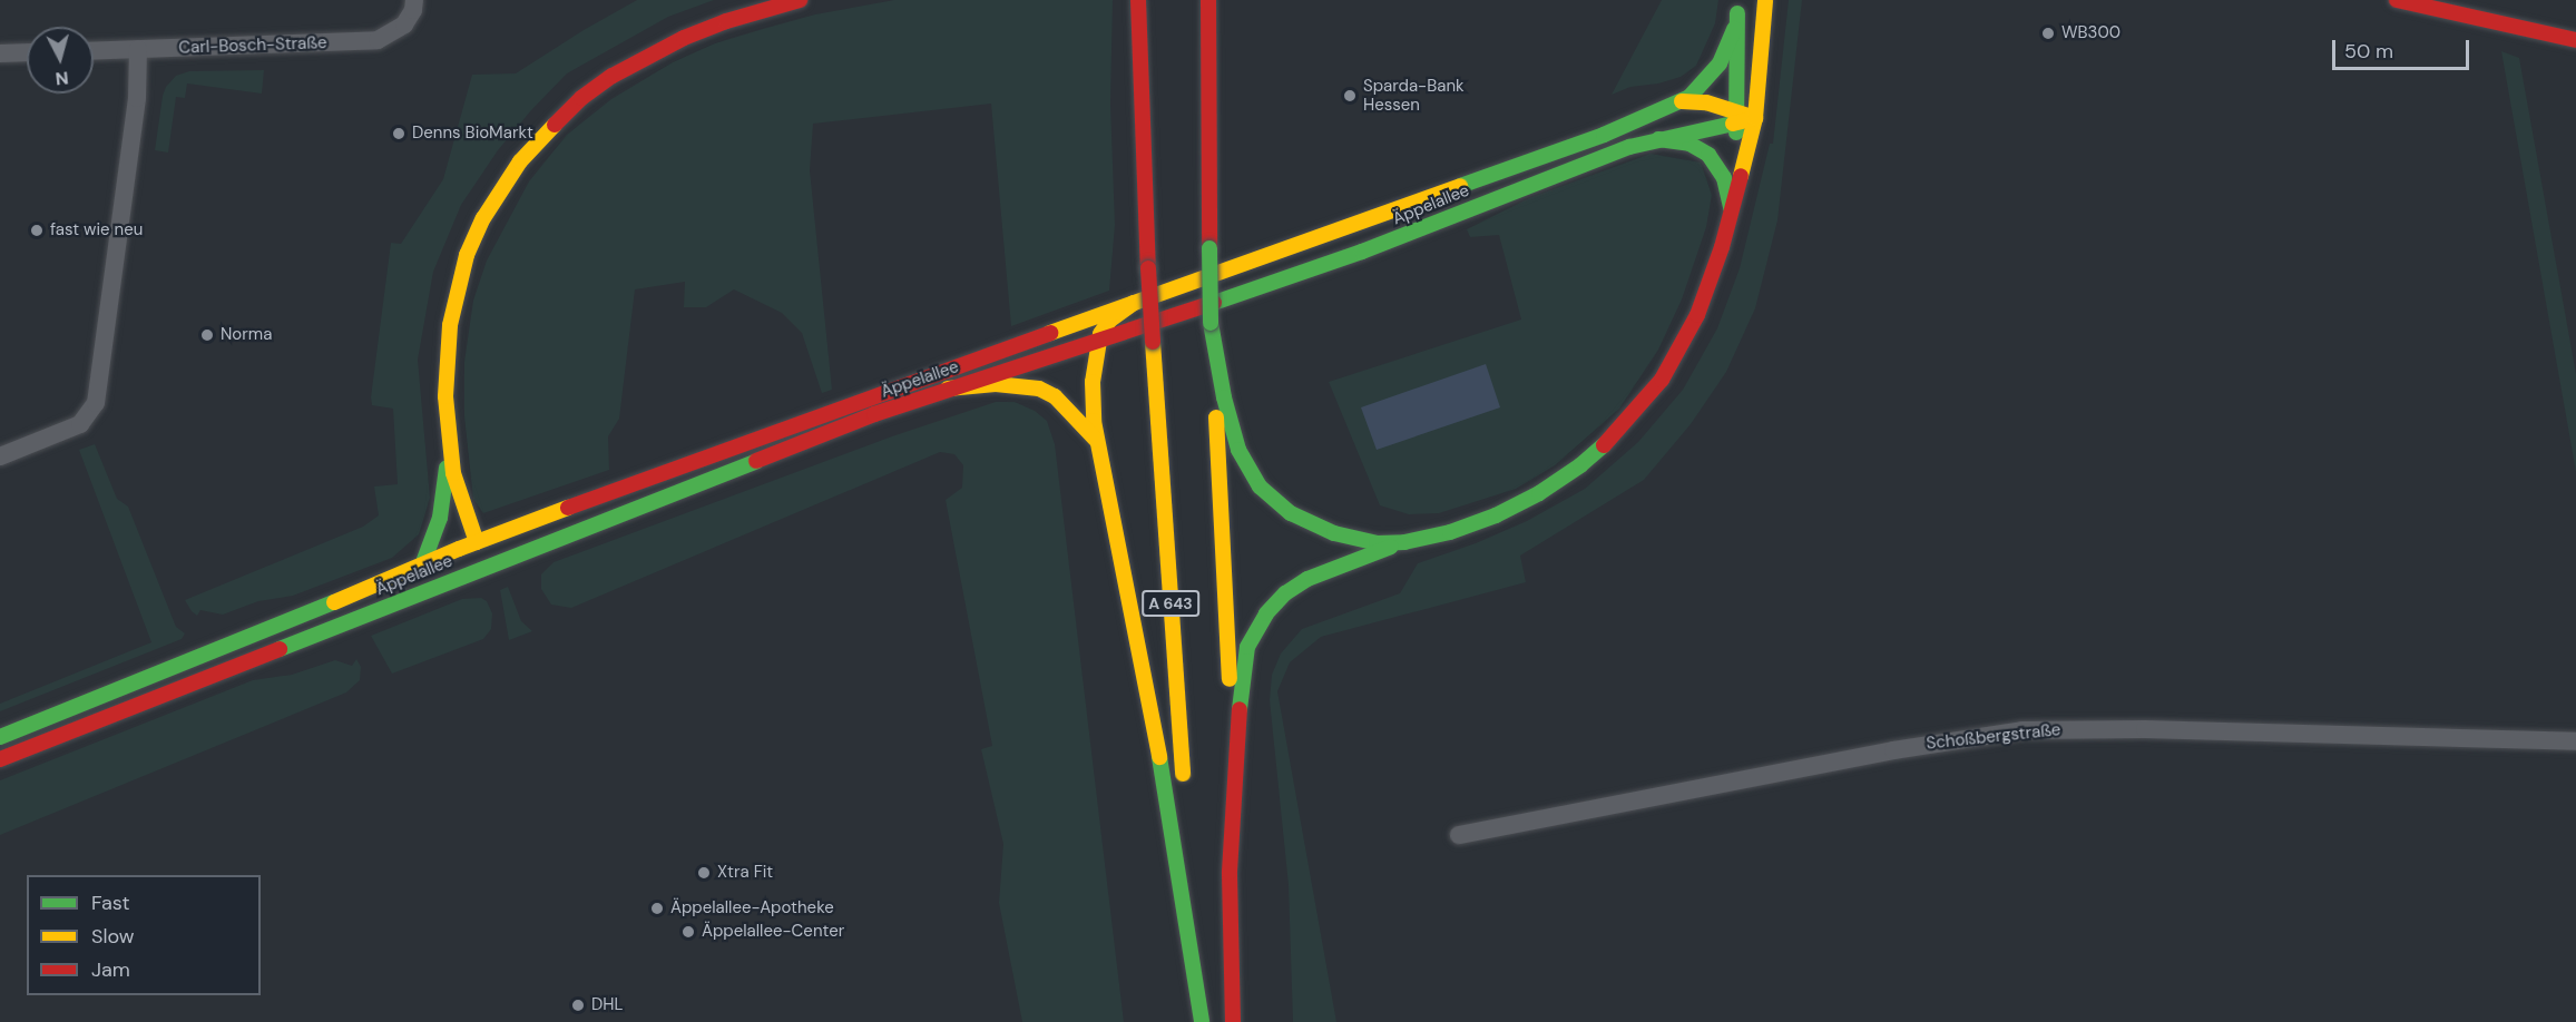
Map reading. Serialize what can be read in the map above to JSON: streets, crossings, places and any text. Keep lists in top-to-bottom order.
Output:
{
  "streets": {
    "main road": ["Äppelallee", "A 643"],
    "street": ["Carl-Bosch-Straße", "Schoßbergstraße"]
  },
  "places": [
    "WB300",
    "Sparda-Bank Hessen",
    "Denns BioMarkt",
    "fast wie neu",
    "Norma",
    "Xtra Fit",
    "Äppelallee-Apotheke",
    "Äppelallee-Center",
    "DHL"
  ],
  "legend": ["Fast", "Slow", "Jam"],
  "scale_bar": "50 m",
  "north": "bottom"
}
